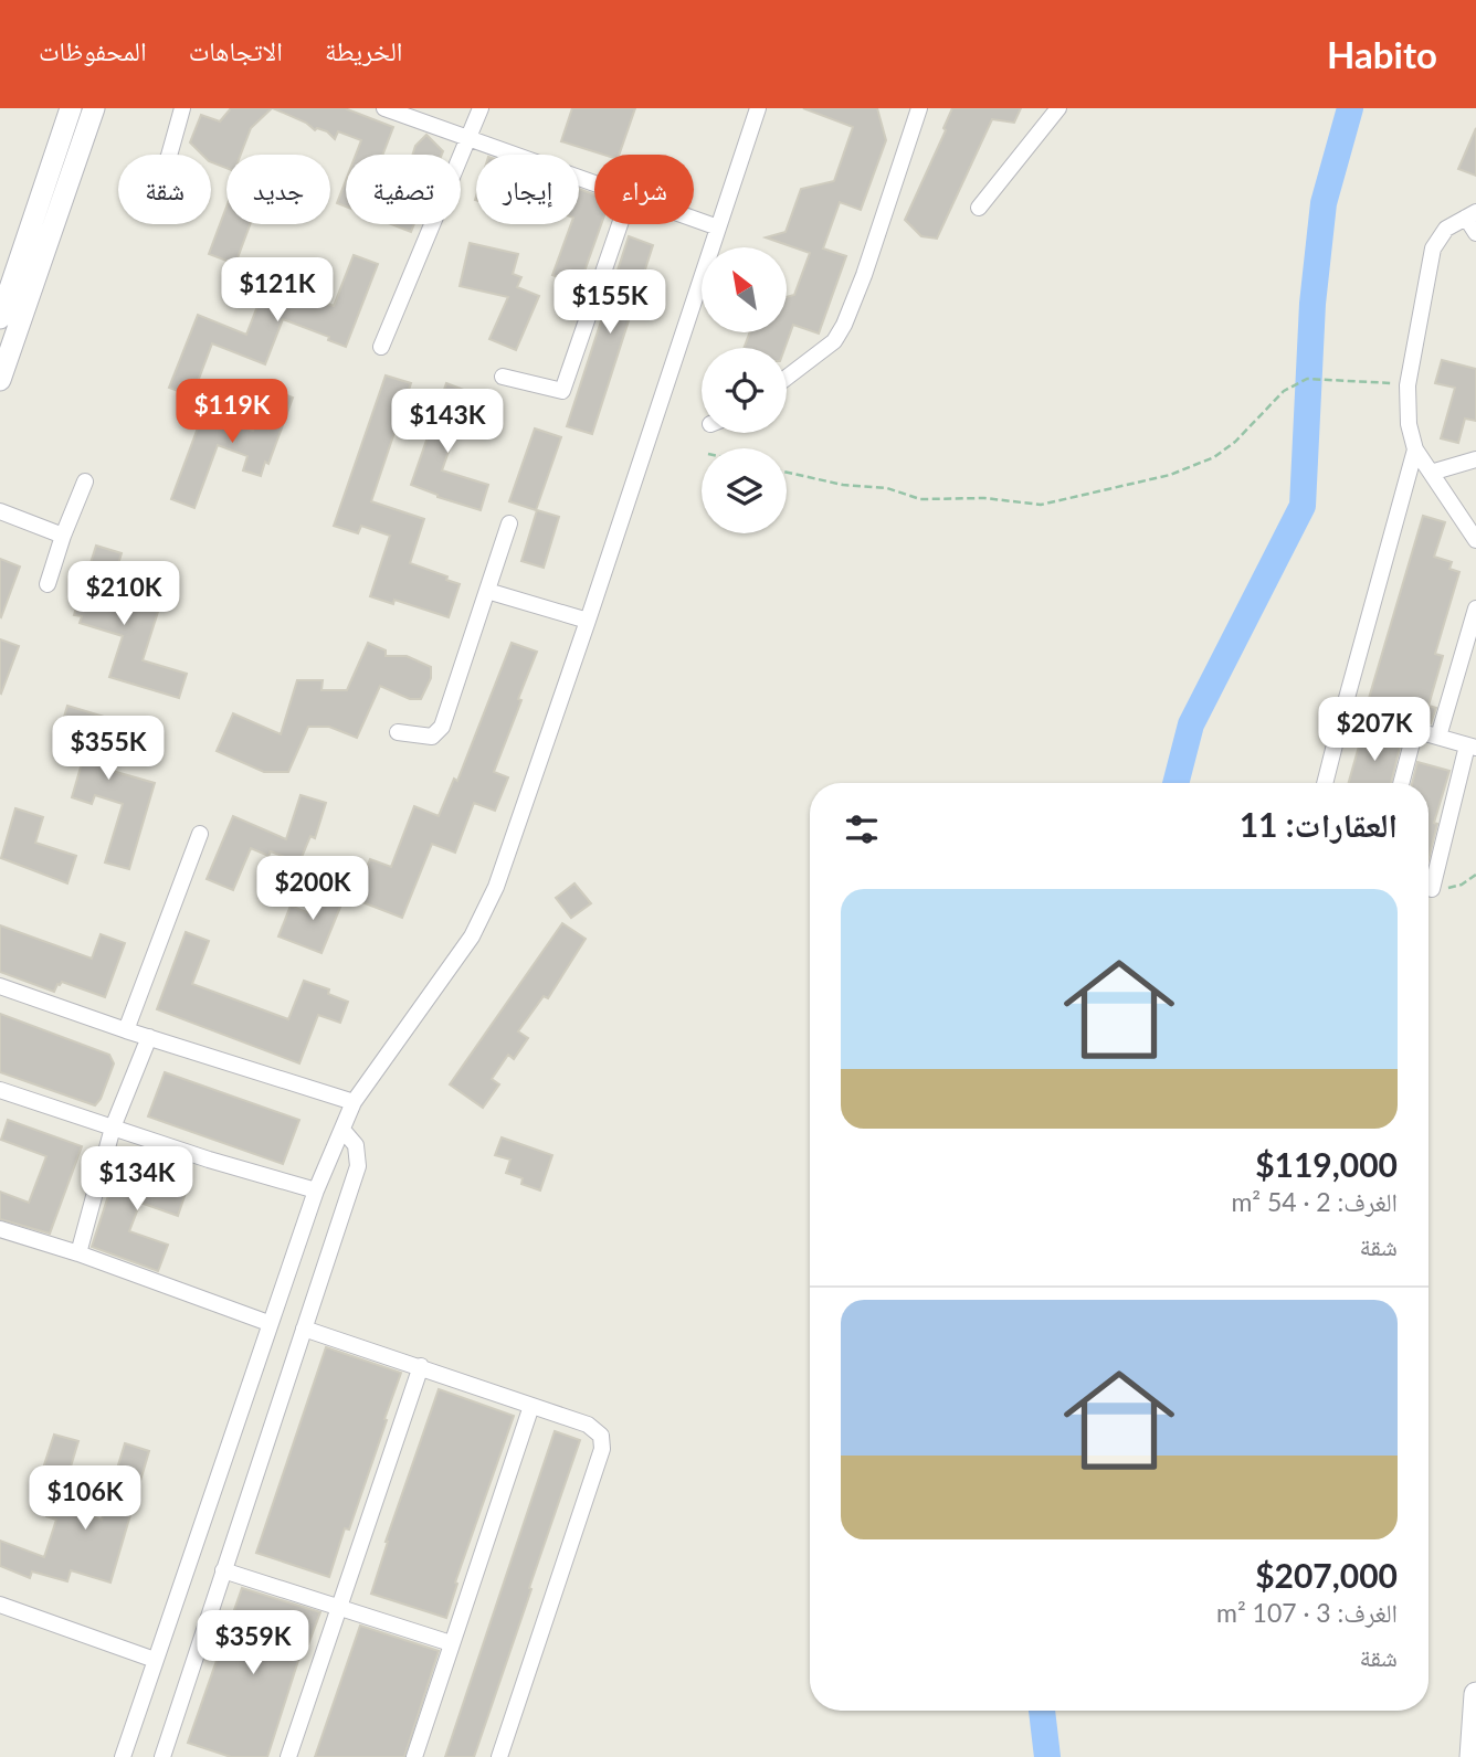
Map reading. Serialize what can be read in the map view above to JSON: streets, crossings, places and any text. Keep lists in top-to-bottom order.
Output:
{
  "north": "top left",
  "page": {
    "header": "Habito",
    "nav": ["الخريطة", "الاتجاهات", "المحفوظات"],
    "chip": [
      "شراء",
      "إيجار",
      "تصفية",
      "جديد",
      "شقة"
    ],
    "price": [
      "$121K",
      "$155K",
      "$119K",
      "$143K",
      "$210K",
      "$207K",
      "$355K",
      "$200K",
      "$134K",
      "$106K",
      "$359K"
    ],
    "heading": "العقارات: 11",
    "list": [
      {
        "name": "$119,000",
        "note": "الغرف: 2 · 54 m² · شقة"
      },
      {
        "name": "$207,000",
        "note": "الغرف: 3 · 107 m² · شقة"
      }
    ]
  }
}
